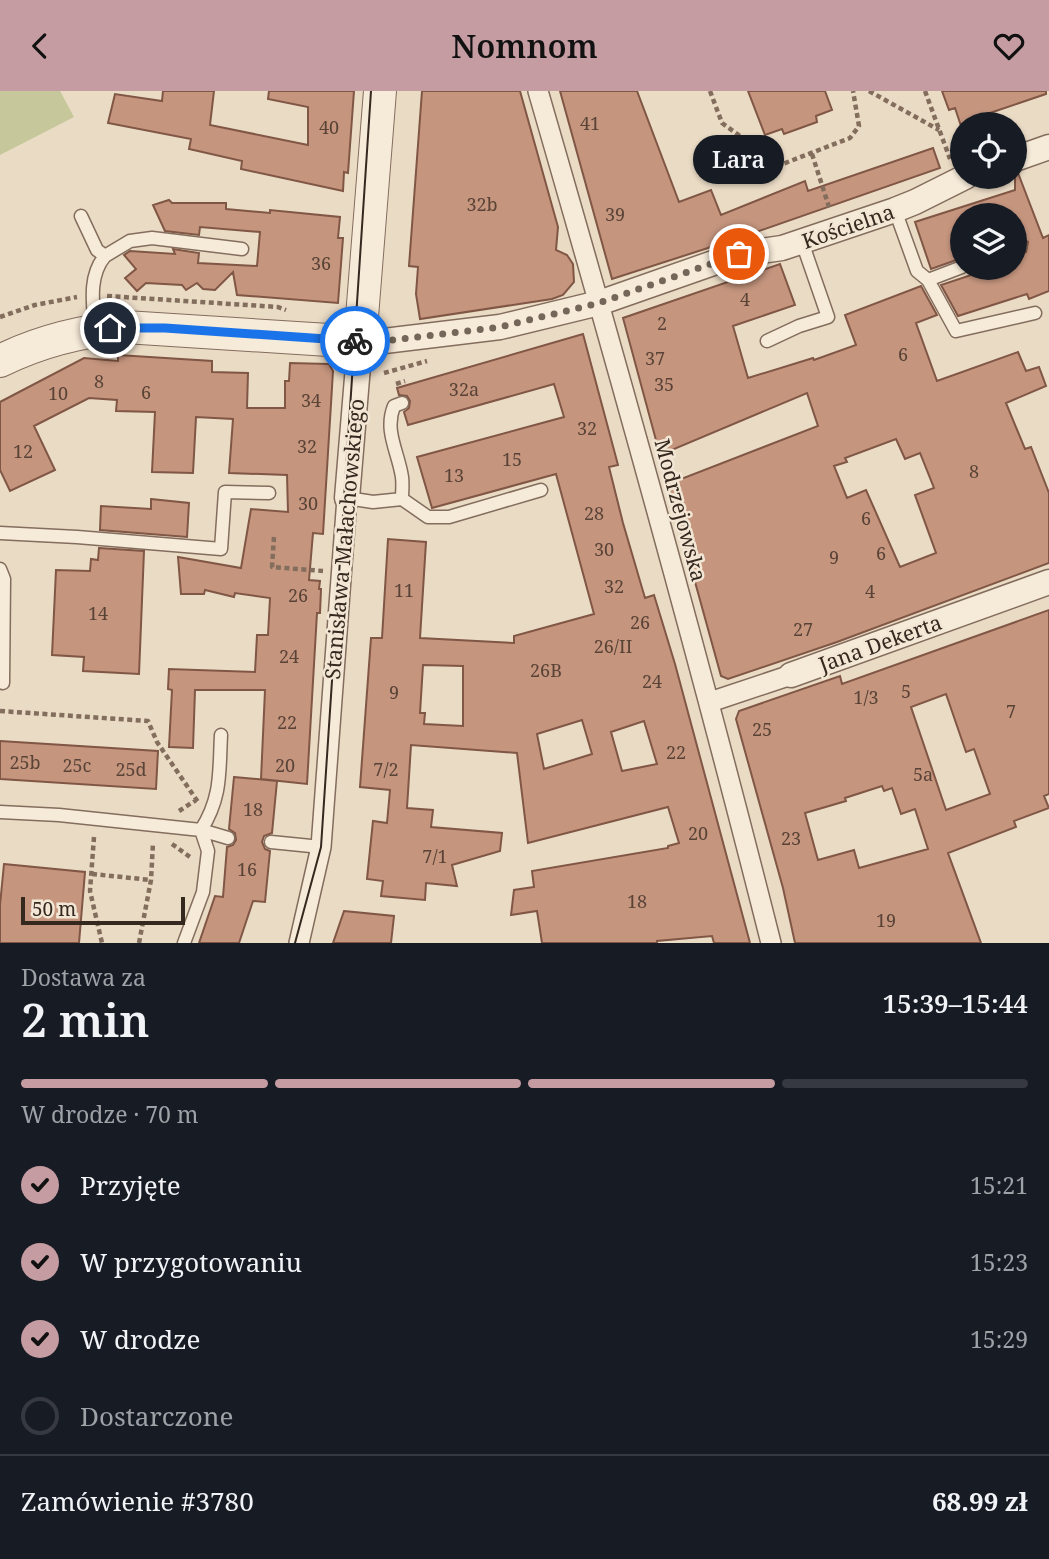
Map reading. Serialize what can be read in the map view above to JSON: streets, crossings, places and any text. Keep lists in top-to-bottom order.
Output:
{
  "streets": {
    "street": [
      "Kościelna",
      "Modrzejowska",
      "Stanisława Małachowskiego",
      "Jana Dekerta"
    ]
  },
  "crossings": [
    ["Kościelna", "Modrzejowska"],
    ["Kościelna", "Stanisława Małachowskiego"],
    ["Modrzejowska", "Jana Dekerta"]
  ],
  "places": ["Lara"],
  "house_numbers": [
    "41",
    "40",
    "32b",
    "39",
    "36",
    "4",
    "2",
    "6",
    "37",
    "8",
    "35",
    "32a",
    "6",
    "10",
    "34",
    "32",
    "32",
    "12",
    "15",
    "8",
    "13",
    "30",
    "28",
    "6",
    "30",
    "6",
    "9",
    "32",
    "11",
    "4",
    "26",
    "14",
    "26",
    "27",
    "26/II",
    "24",
    "26B",
    "24",
    "5",
    "9",
    "1/3",
    "7",
    "22",
    "25",
    "22",
    "25b",
    "25c",
    "20",
    "25d",
    "7/2",
    "5a",
    "18",
    "20",
    "23",
    "7/1",
    "16",
    "18",
    "19"
  ],
  "scale_bar": "50 m",
  "page": {
    "header": "Nomnom",
    "bubble": "Lara",
    "scale": "50 m",
    "heading": ["2 min", "Dostawa za", "15:39–15:44"],
    "panel": ["Zamówienie #3780", "68.99 zł"],
    "bar": "W drodze · 70 m",
    "list": [
      ["Przyjęte", "15:21"],
      ["W przygotowaniu", "15:23"],
      ["W drodze", "15:29"],
      "Dostarczone"
    ]
  }
}
